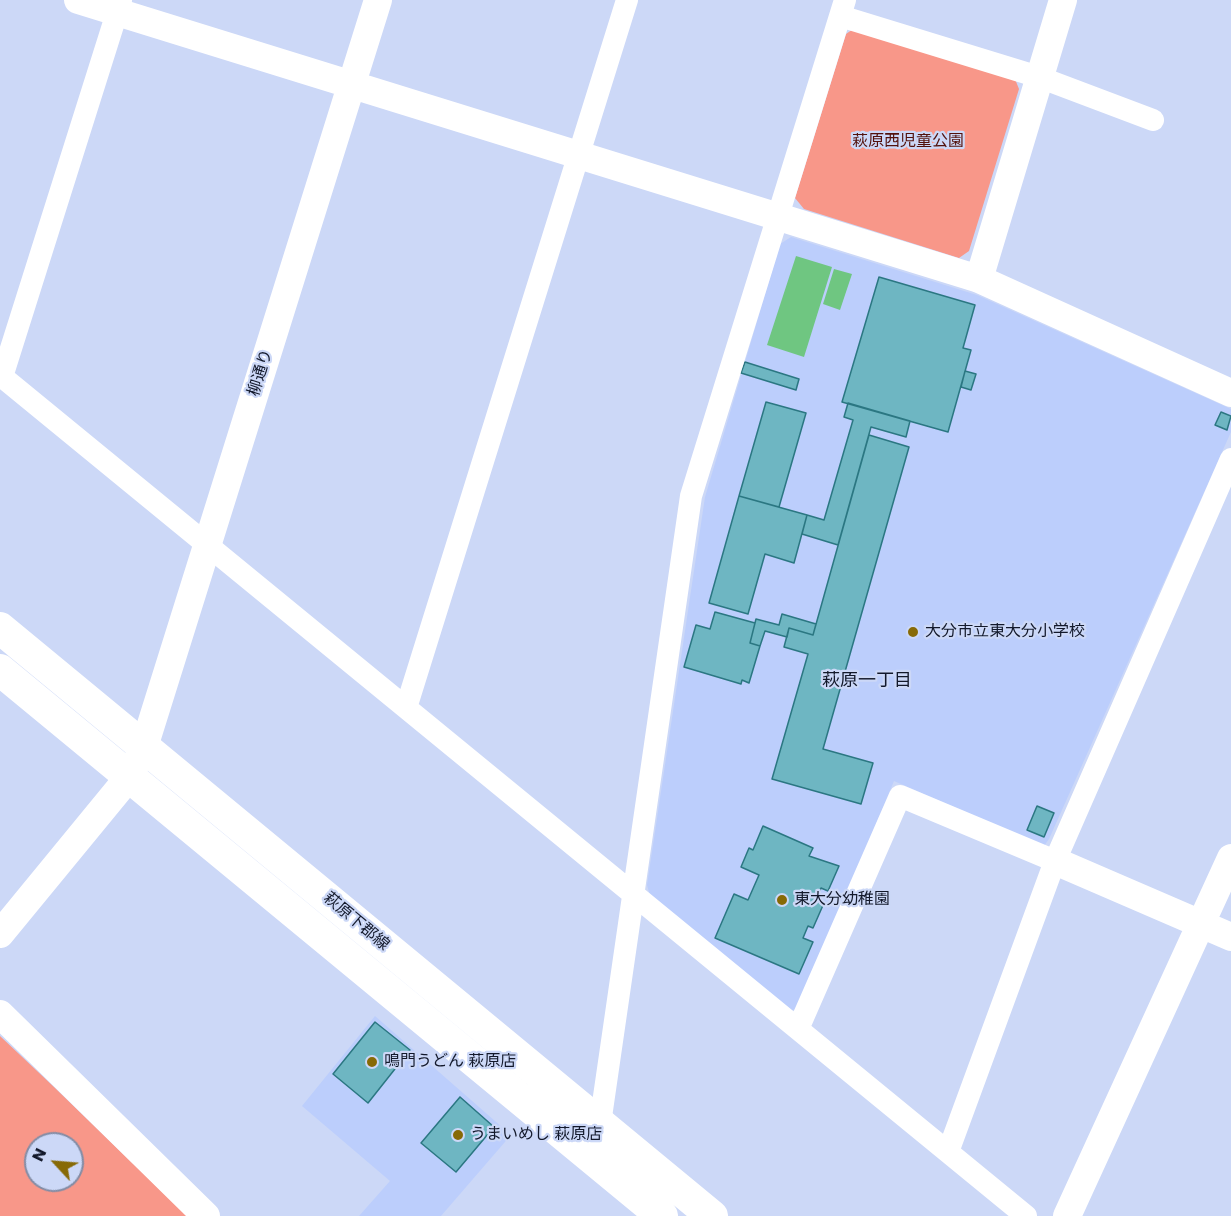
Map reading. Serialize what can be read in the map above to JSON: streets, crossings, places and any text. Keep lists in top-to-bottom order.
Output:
{
  "streets": {
    "main road": ["萩原下郡線"],
    "street": ["柳通り"]
  },
  "crossings": [
    ["柳通り", "萩原下郡線"]
  ],
  "districts": ["萩原一丁目"],
  "parks": ["萩原西児童公園"],
  "places": [
    "大分市立東大分小学校",
    "東大分幼稚園",
    "鳴門うどん 萩原店",
    "うまいめし 萩原店"
  ],
  "north": "top left"
}
